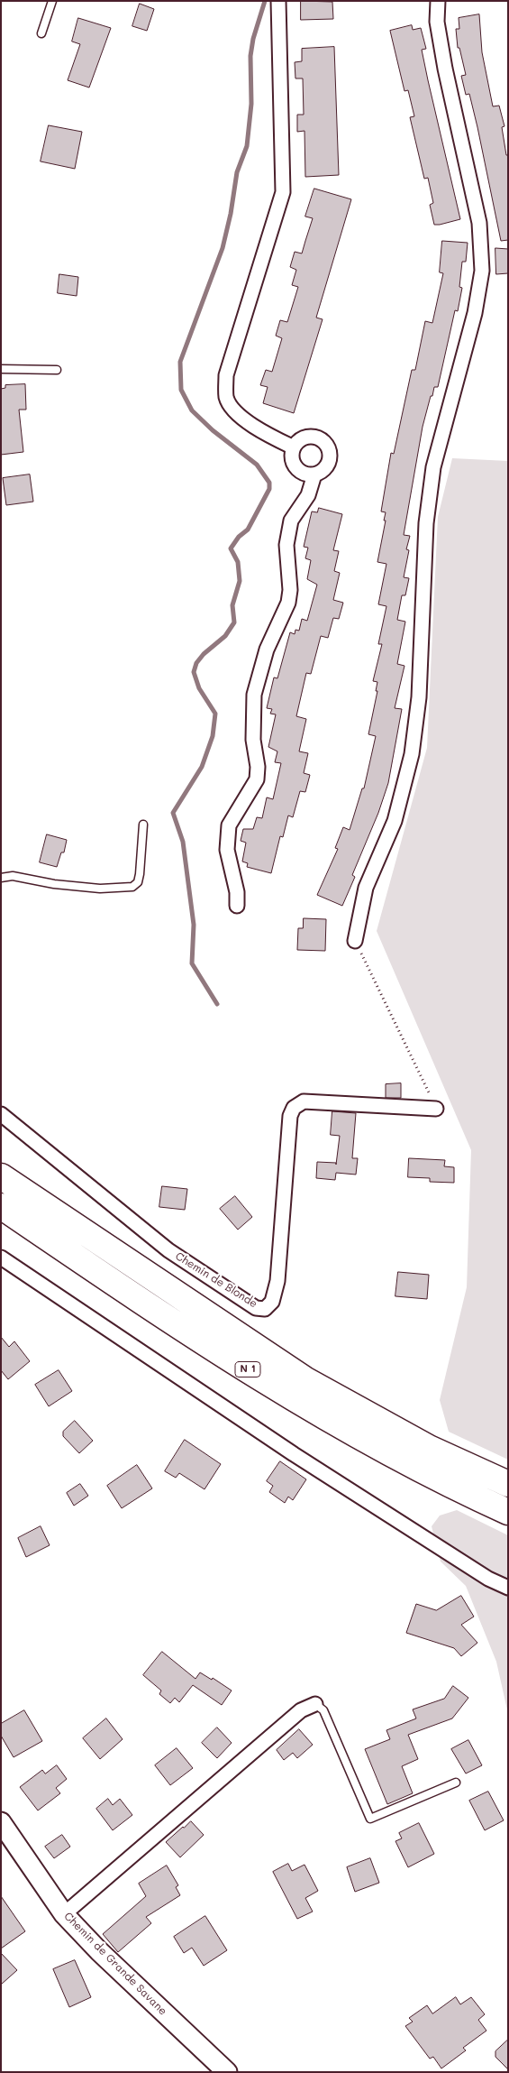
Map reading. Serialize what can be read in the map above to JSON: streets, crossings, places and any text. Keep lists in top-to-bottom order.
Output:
{
  "streets": {
    "highway": ["N 1"],
    "street": ["Chemin de Blonde", "Chemin de Grande Savane"]
  }
}
